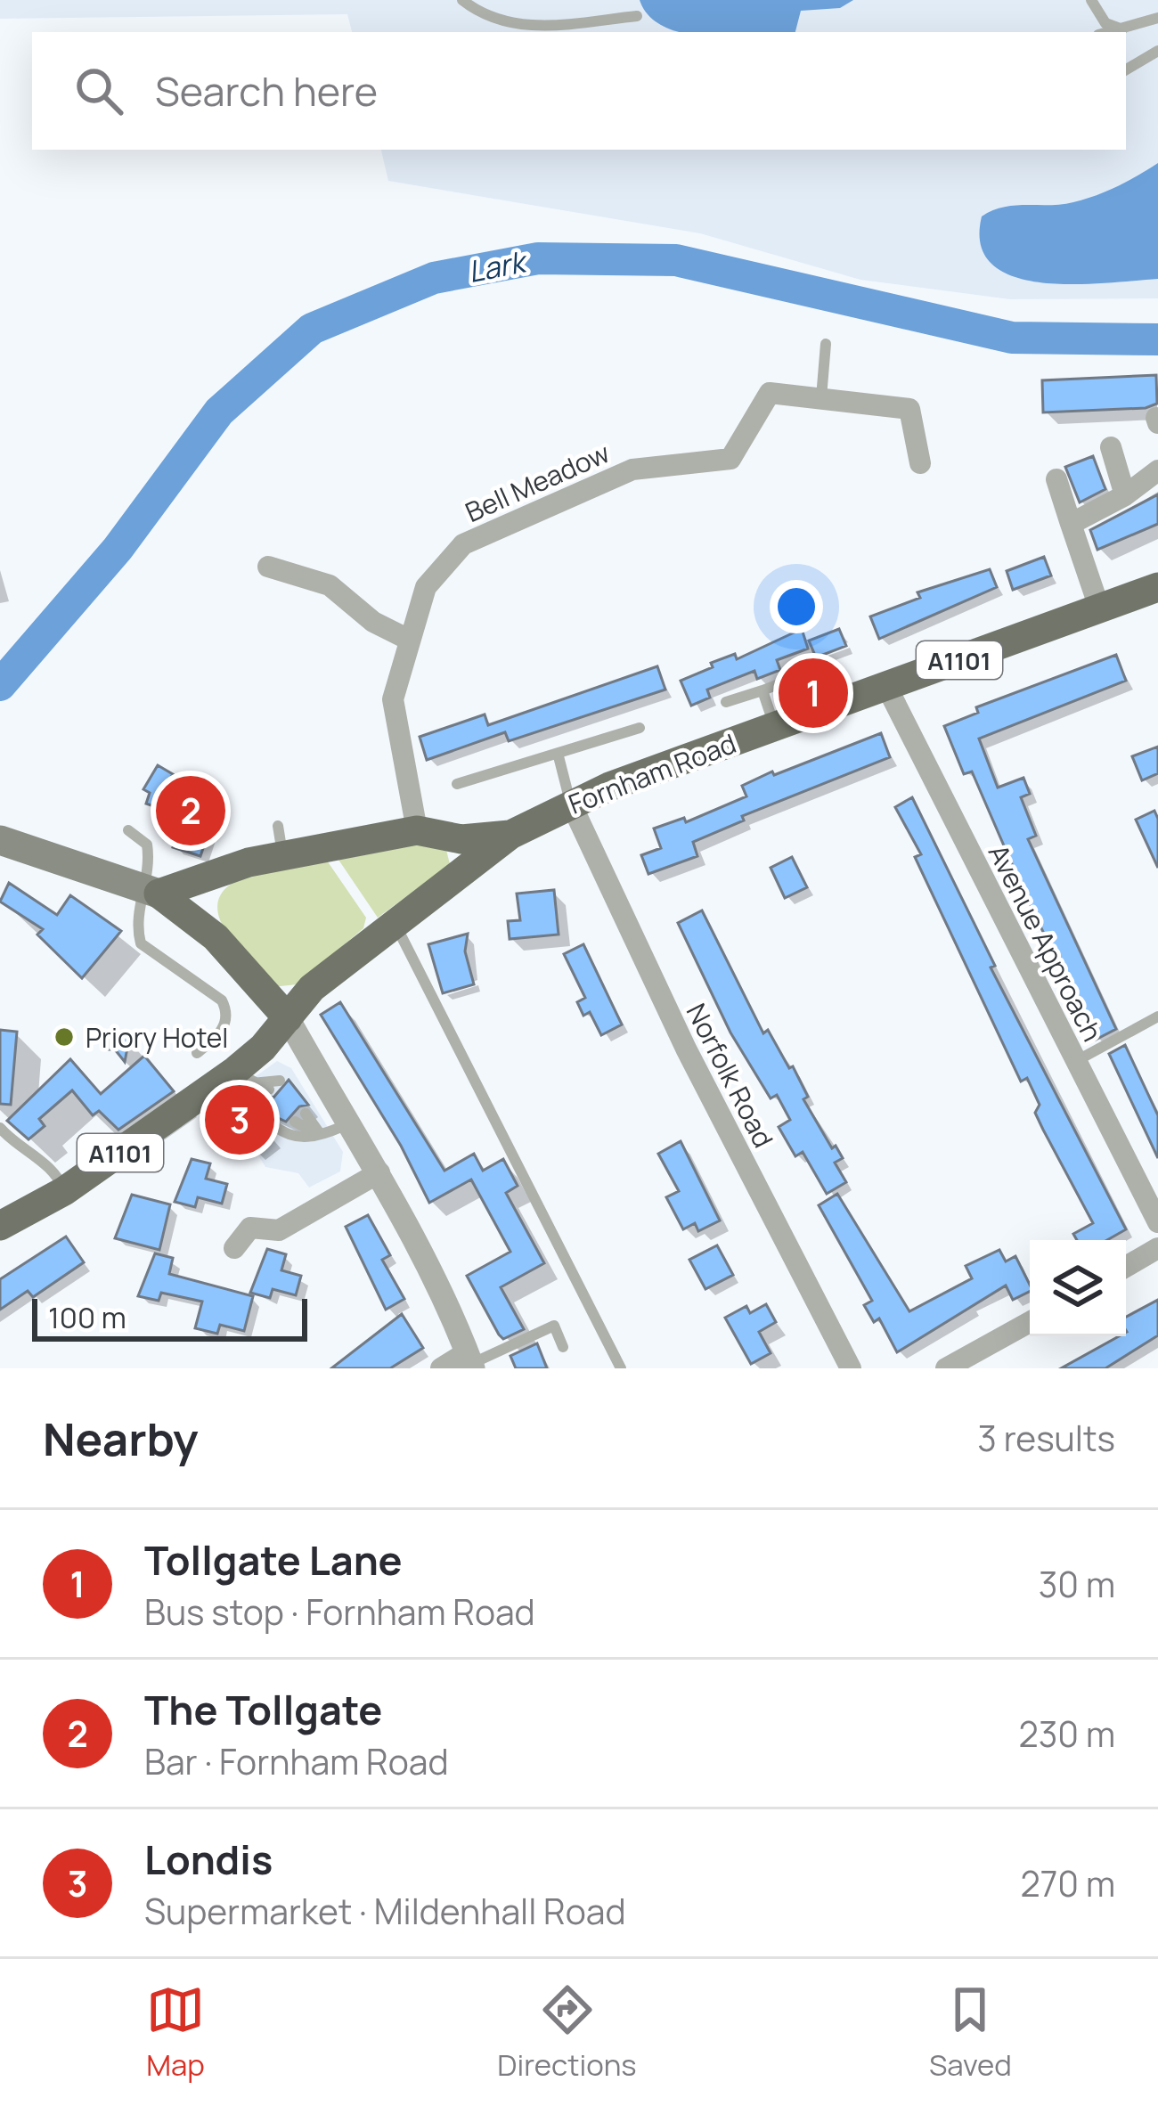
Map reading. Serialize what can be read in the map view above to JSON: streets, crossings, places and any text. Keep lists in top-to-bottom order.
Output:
{
  "streets": {
    "main road": ["A1101", "Fornham Road"],
    "street": ["Bell Meadow", "Avenue Approach", "Norfolk Road"]
  },
  "crossings": [
    ["Bell Meadow", "Fornham Road"],
    ["A1101", "Fornham Road"],
    ["Fornham Road", "Avenue Approach"],
    ["Fornham Road", "Norfolk Road"]
  ],
  "water": ["Lark"],
  "places": ["Priory Hotel"],
  "scale_bar": "100 m",
  "page": {
    "search": "Search here",
    "pins": ["1", "2", "3"],
    "scale": "100 m",
    "heading": ["Nearby", "3 results"],
    "list": [
      {
        "mark": "1",
        "name": "Tollgate Lane",
        "note": "Bus stop · Fornham Road",
        "value": "30 m"
      },
      {
        "mark": "2",
        "name": "The Tollgate",
        "note": "Bar · Fornham Road",
        "value": "230 m"
      },
      {
        "mark": "3",
        "name": "Londis",
        "note": "Supermarket · Mildenhall Road",
        "value": "270 m"
      }
    ],
    "nav": ["Map", "Directions", "Saved"]
  }
}
